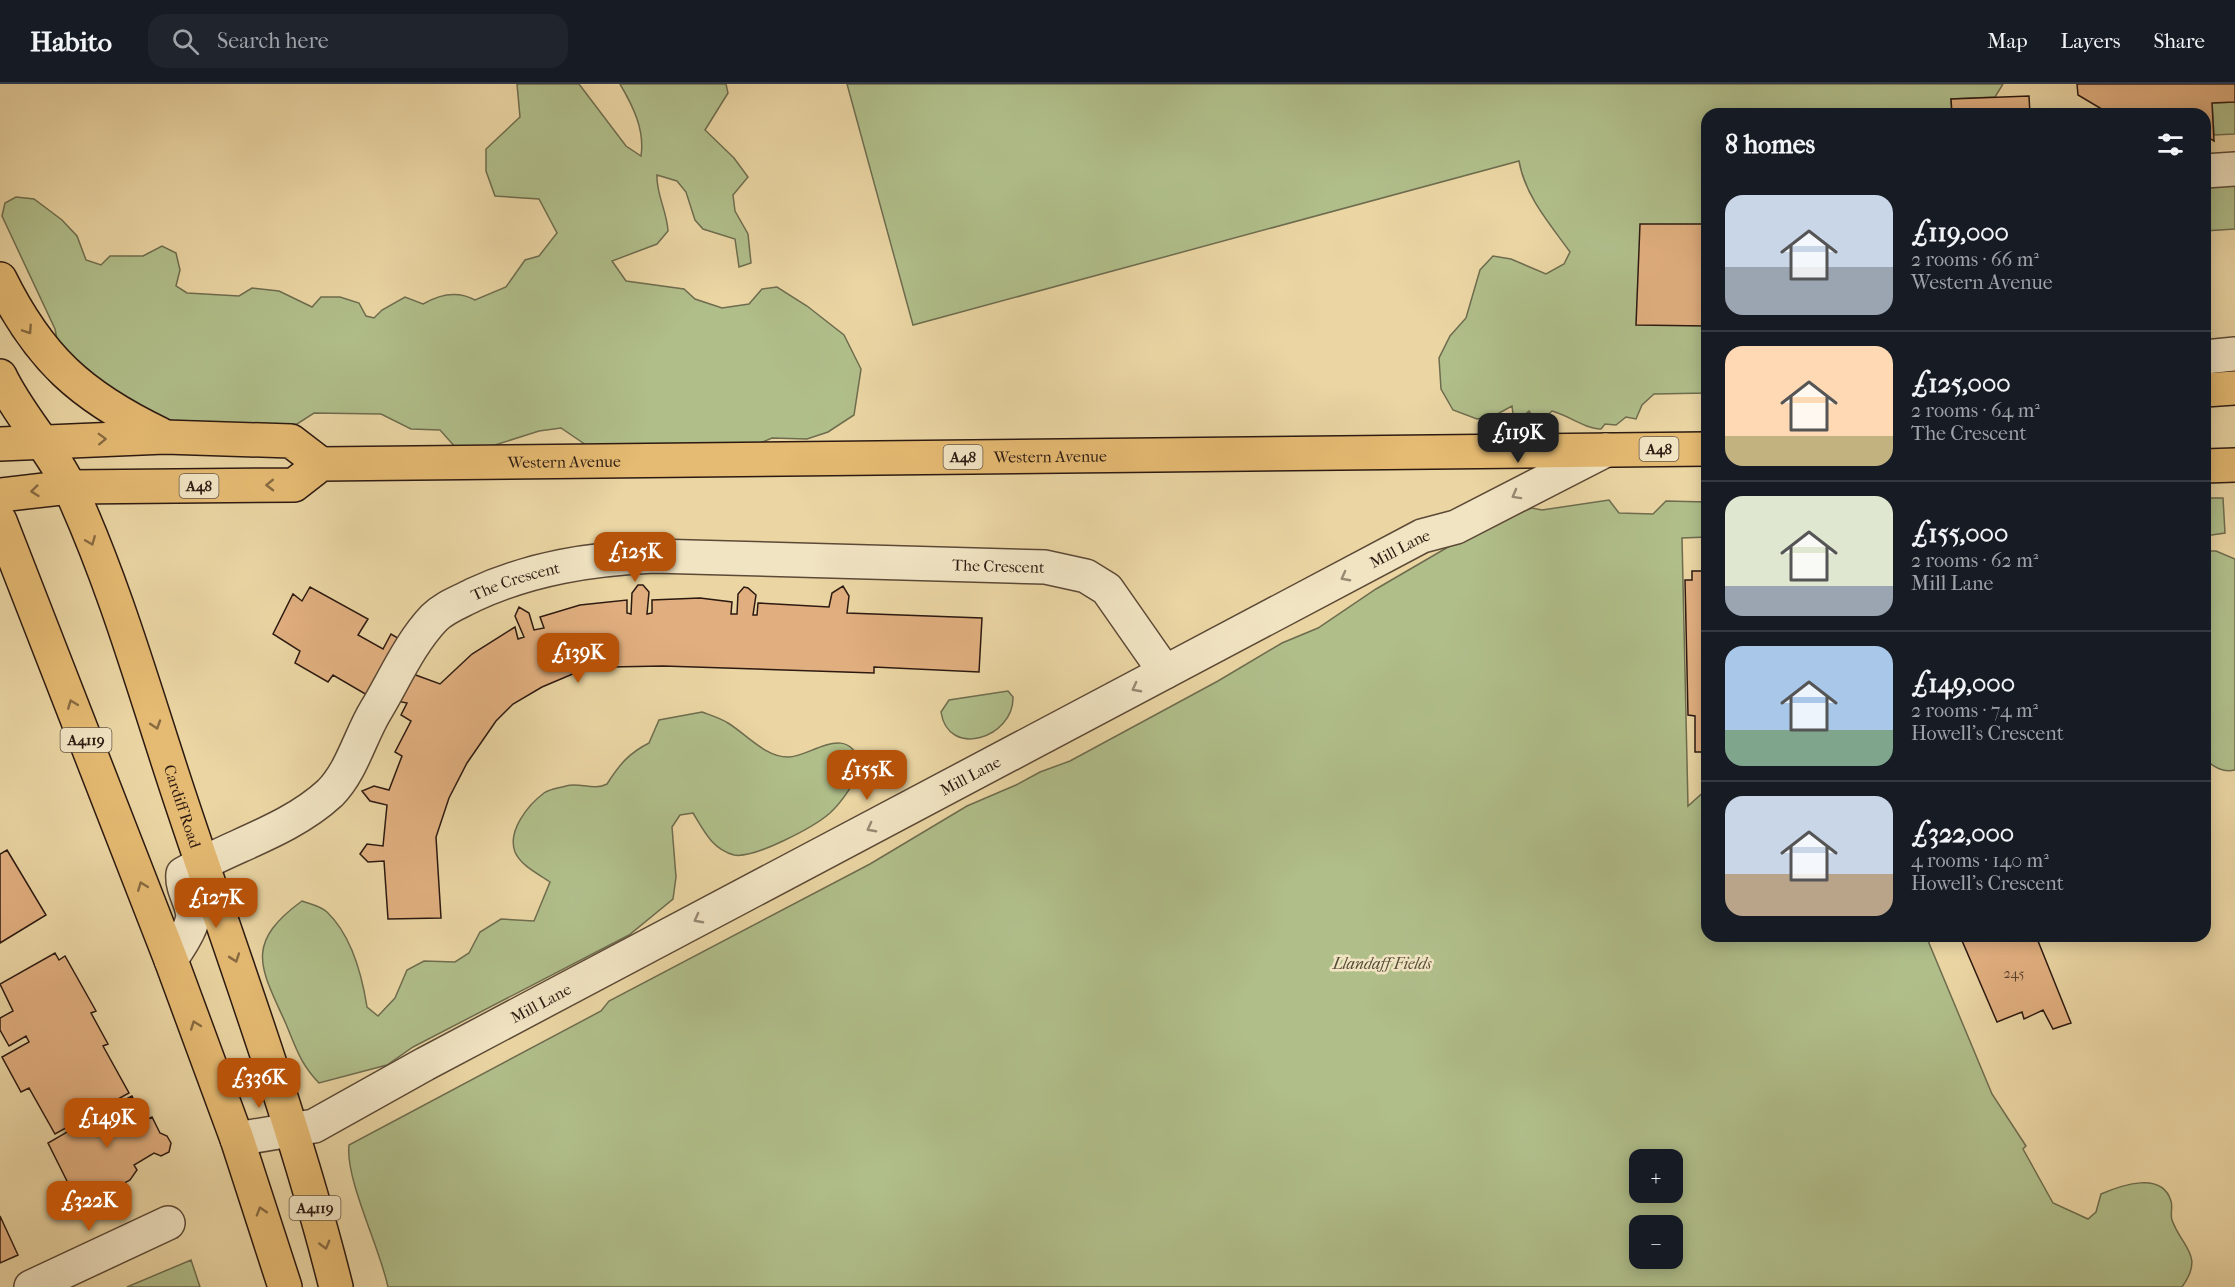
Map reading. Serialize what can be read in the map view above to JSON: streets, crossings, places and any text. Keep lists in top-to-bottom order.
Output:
{
  "streets": {
    "main road": [
      "A48",
      "Western Avenue",
      "A4119",
      "Cardiff Road"
    ],
    "street": ["Mill Lane", "The Crescent"]
  },
  "crossings": [
    ["A48", "Western Avenue"],
    ["A48", "Cardiff Road"],
    ["Western Avenue", "Mill Lane"],
    ["Mill Lane", "The Crescent"],
    ["Mill Lane", "A4119"],
    ["Mill Lane", "Cardiff Road"],
    ["The Crescent", "A4119"],
    ["The Crescent", "Cardiff Road"]
  ],
  "one_way": ["Mill Lane"],
  "parks": ["Llandaff Fields"],
  "house_numbers": ["245"],
  "page": {
    "header": "Habito",
    "search": "Search here",
    "nav": ["Map", "Layers", "Share"],
    "heading": "8 homes",
    "list": [
      {
        "name": "£119,000",
        "note": "2 rooms · 66 m² · Western Avenue"
      },
      {
        "name": "£125,000",
        "note": "2 rooms · 64 m² · The Crescent"
      },
      {
        "name": "£155,000",
        "note": "2 rooms · 62 m² · Mill Lane"
      },
      {
        "name": "£149,000",
        "note": "2 rooms · 74 m² · Howell's Crescent"
      },
      {
        "name": "£322,000",
        "note": "4 rooms · 140 m² · Howell's Crescent"
      }
    ],
    "price": [
      "£119K",
      "£125K",
      "£139K",
      "£155K",
      "£127K",
      "£336K",
      "£149K",
      "£322K"
    ],
    "map_buttons": ["+", "−"]
  }
}
